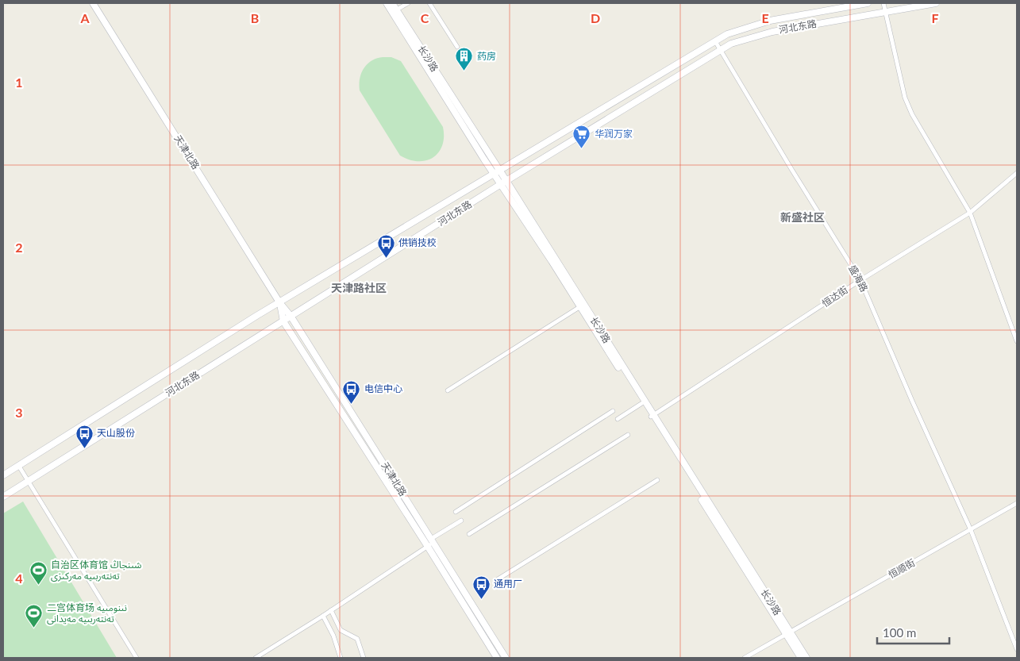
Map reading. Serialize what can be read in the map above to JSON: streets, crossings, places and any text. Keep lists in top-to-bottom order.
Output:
{
  "streets": {
    "street": [
      "河北东路",
      "长沙路",
      "天津北路",
      "盛海路",
      "恒达街",
      "恒顺街"
    ]
  },
  "crossings": [
    ["河北东路", "长沙路"],
    ["河北东路", "天津北路"],
    ["河北东路", "盛海路"],
    ["长沙路", "恒达街"],
    ["长沙路", "恒顺街"],
    ["盛海路", "恒达街"],
    ["盛海路", "恒顺街"]
  ],
  "districts": ["新盛社区", "天津路社区"],
  "places": {
    "building": ["药房"],
    "supermarket": ["华润万家"],
    "bus stop": [
      "供销技校",
      "电信中心",
      "天山股份",
      "通用厂"
    ],
    "sports": ["自治区体育馆 شىنجاڭ تەنتەربىيە مەركىزى", "二宫体育场 نىنومىيە تەنتەربىيە مەيدانى"]
  },
  "scale_bar": "100 m",
  "grid": {
    "columns": [
      "A",
      "B",
      "C",
      "D",
      "E",
      "F"
    ],
    "rows": [
      "1",
      "2",
      "3",
      "4"
    ]
  }
}
